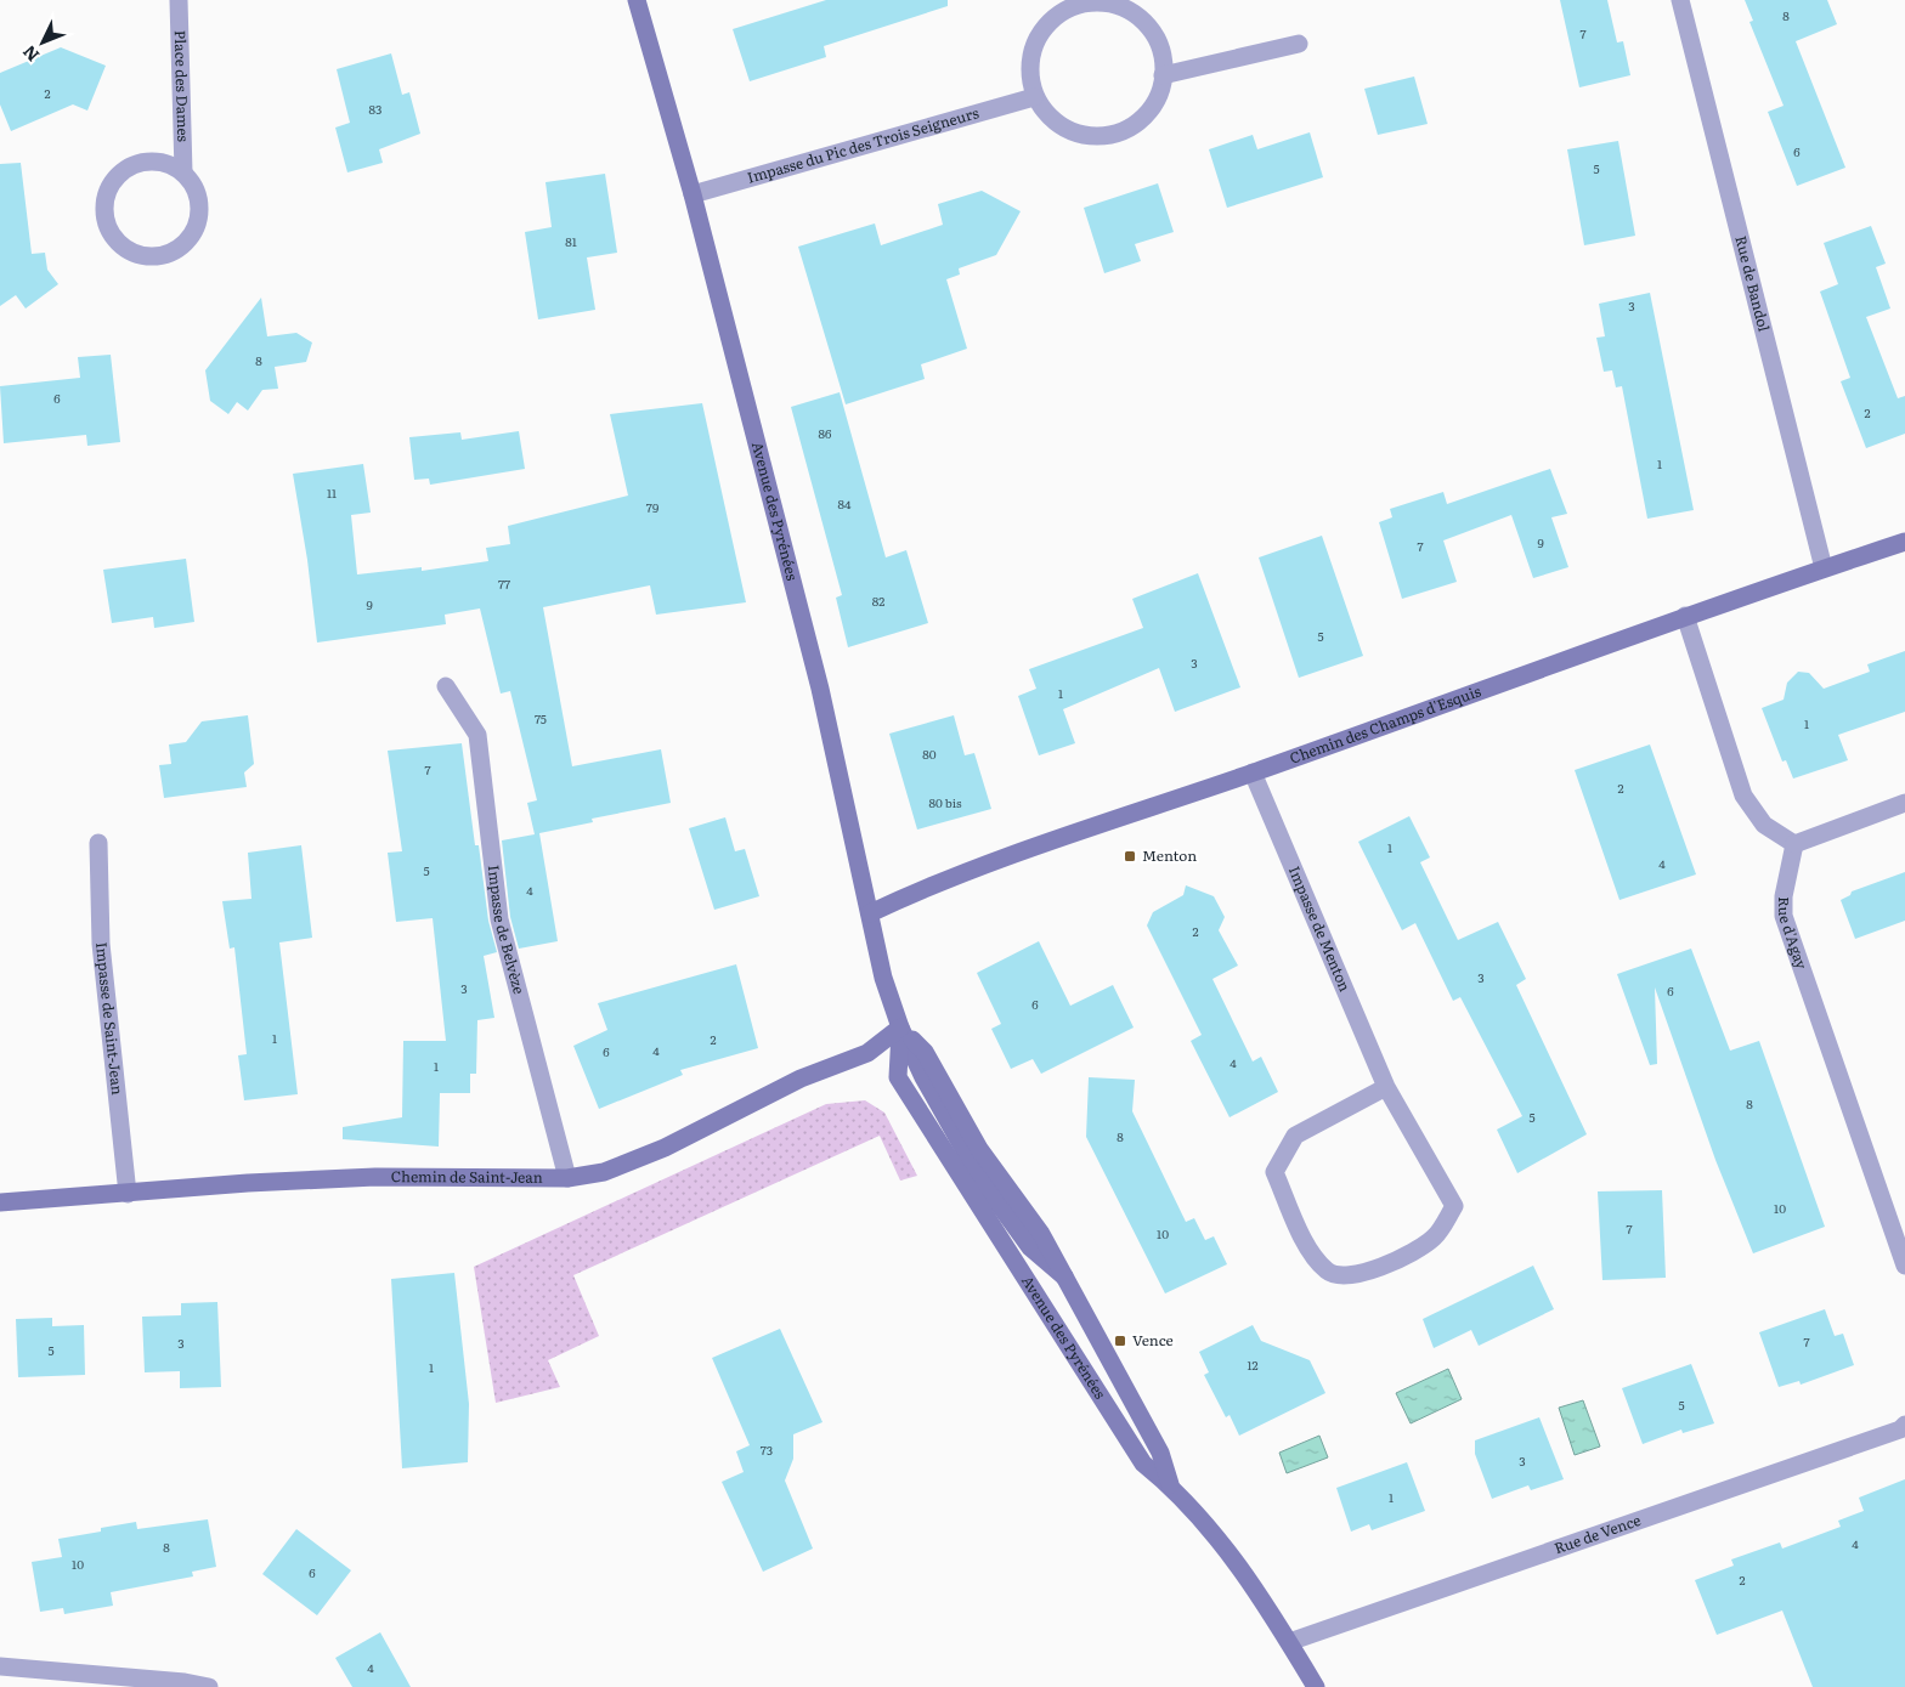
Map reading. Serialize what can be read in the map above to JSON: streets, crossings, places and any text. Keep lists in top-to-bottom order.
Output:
{
  "streets": {
    "main road": ["Avenue des Pyrénées", "Chemin des Champs d'Esquis", "Chemin de Saint-Jean"],
    "street": [
      "Place des Dames",
      "Impasse du Pic des Trois Seigneurs",
      "Rue de Bandol",
      "Impasse de Belvèze",
      "Impasse de Menton",
      "Rue d'Agay",
      "Impasse de Saint-Jean",
      "Rue de Vence"
    ]
  },
  "crossings": [
    ["Impasse du Pic des Trois Seigneurs", "Avenue des Pyrénées"],
    ["Rue de Bandol", "Chemin des Champs d'Esquis"],
    ["Avenue des Pyrénées", "Chemin des Champs d'Esquis"],
    ["Avenue des Pyrénées", "Chemin de Saint-Jean"],
    ["Avenue des Pyrénées", "Rue de Vence"],
    ["Chemin des Champs d'Esquis", "Impasse de Menton"],
    ["Impasse de Belvèze", "Chemin de Saint-Jean"],
    ["Impasse de Saint-Jean", "Chemin de Saint-Jean"]
  ],
  "places": {
    "transit": ["Menton", "Vence"]
  },
  "house_numbers": [
    "8",
    "7",
    "2",
    "83",
    "6",
    "5",
    "81",
    "3",
    "8",
    "6",
    "2",
    "86",
    "1",
    "11",
    "84",
    "79",
    "9",
    "7",
    "77",
    "82",
    "9",
    "5",
    "3",
    "1",
    "75",
    "1",
    "80",
    "7",
    "2",
    "80 bis",
    "1",
    "4",
    "5",
    "4",
    "2",
    "3",
    "3",
    "6",
    "6",
    "1",
    "2",
    "4",
    "6",
    "4",
    "1",
    "8",
    "5",
    "8",
    "10",
    "7",
    "10",
    "7",
    "3",
    "5",
    "12",
    "1",
    "5",
    "73",
    "3",
    "1",
    "4",
    "8",
    "10",
    "6",
    "2",
    "4"
  ],
  "north": "bottom left"
}
